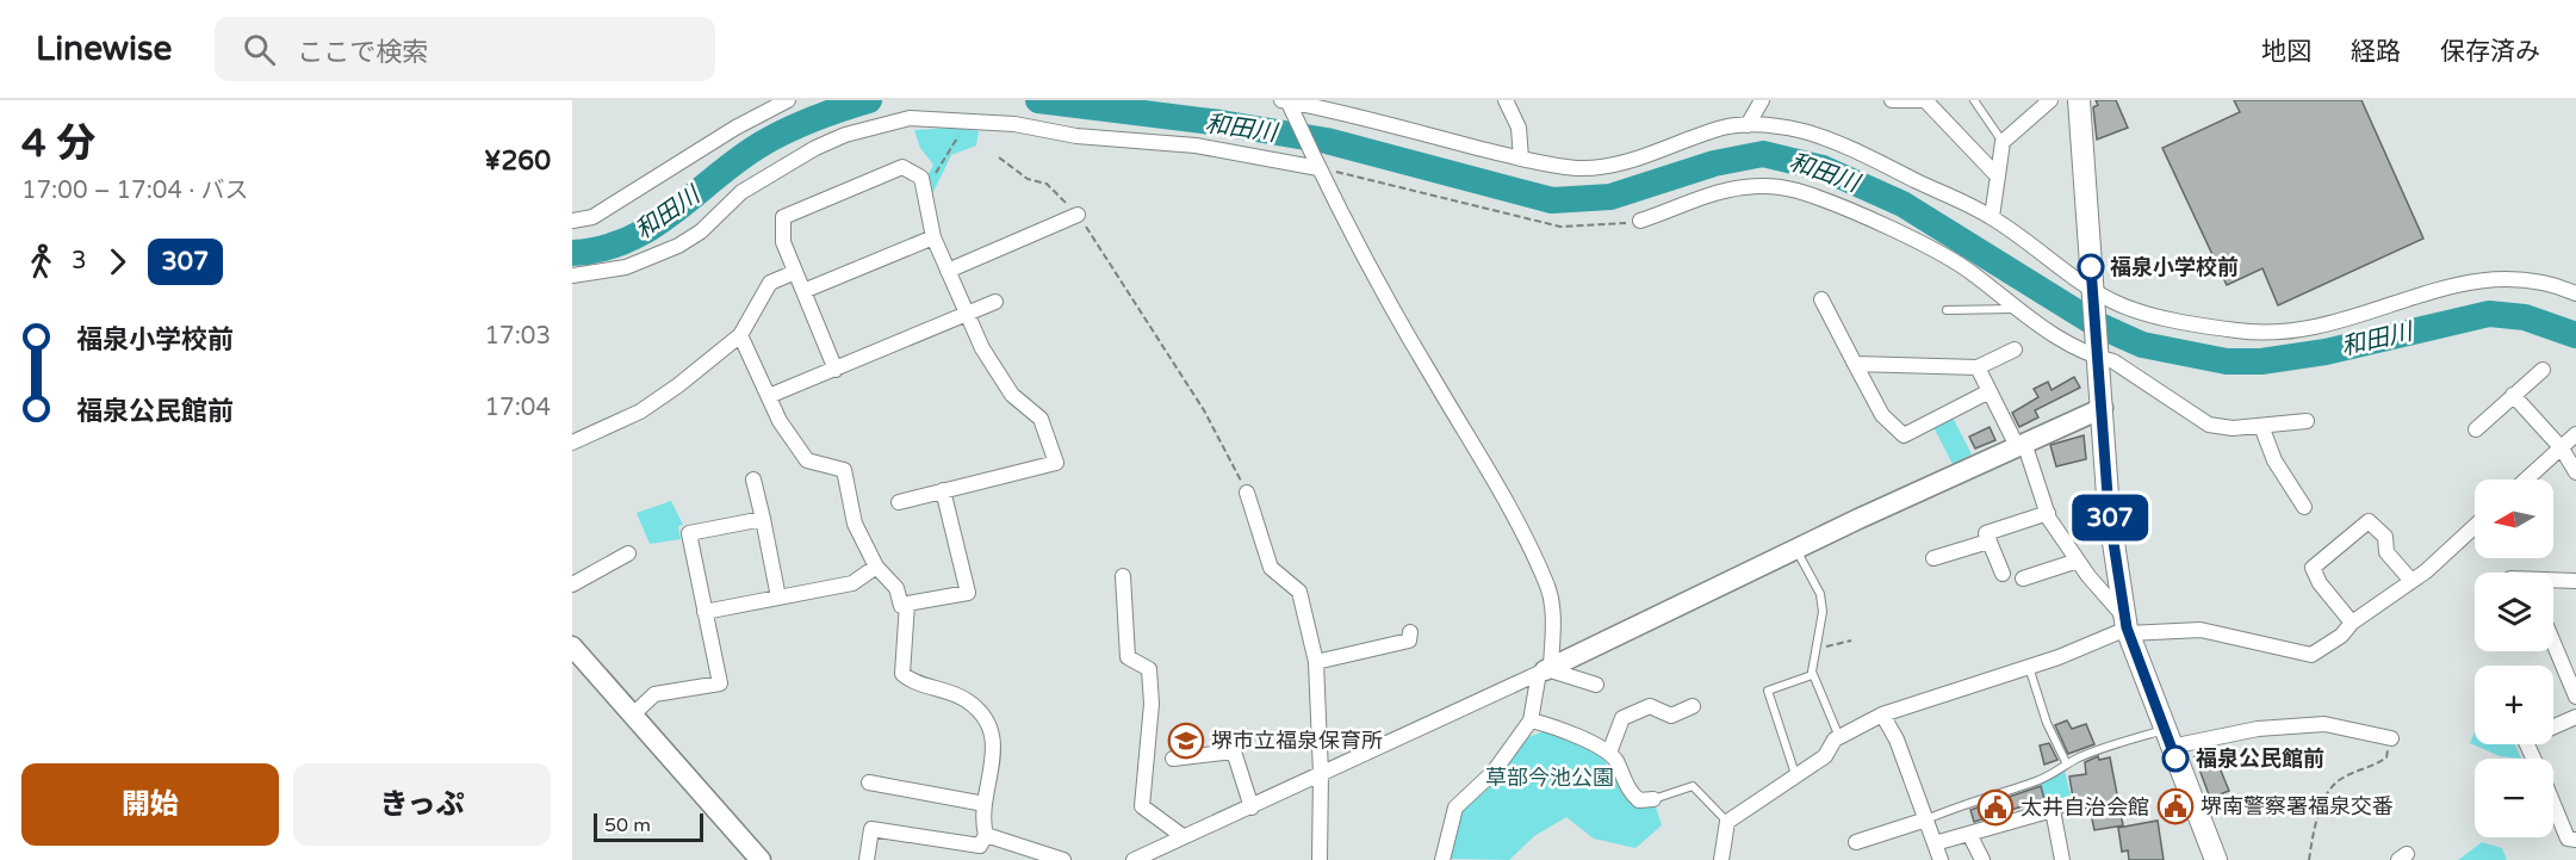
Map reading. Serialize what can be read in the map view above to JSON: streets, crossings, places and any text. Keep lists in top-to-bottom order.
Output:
{
  "water": ["和田川"],
  "parks": ["草部今池公園"],
  "places": {
    "other": ["福泉小学校前", "福泉公民館前"],
    "school or university": ["堺市立福泉保育所"],
    "public building": ["堺南警察署福泉交番", "太井自治会館"]
  },
  "lines": ["bus line 307"],
  "scale_bar": "50 m",
  "north": "left",
  "page": {
    "header": "Linewise",
    "search": "ここで検索",
    "nav": ["地図", "経路", "保存済み"],
    "heading": ["4 分", "17:00 – 17:04 · バス", "¥260"],
    "on_map": "307",
    "legs": ["3", "307"],
    "list": [
      {
        "name": "福泉小学校前",
        "value": "17:03"
      },
      {
        "name": "福泉公民館前",
        "value": "17:04"
      }
    ],
    "map_buttons": ["+", "−"],
    "buttons": ["開始", "きっぷ"],
    "scale": "50 m"
  }
}
